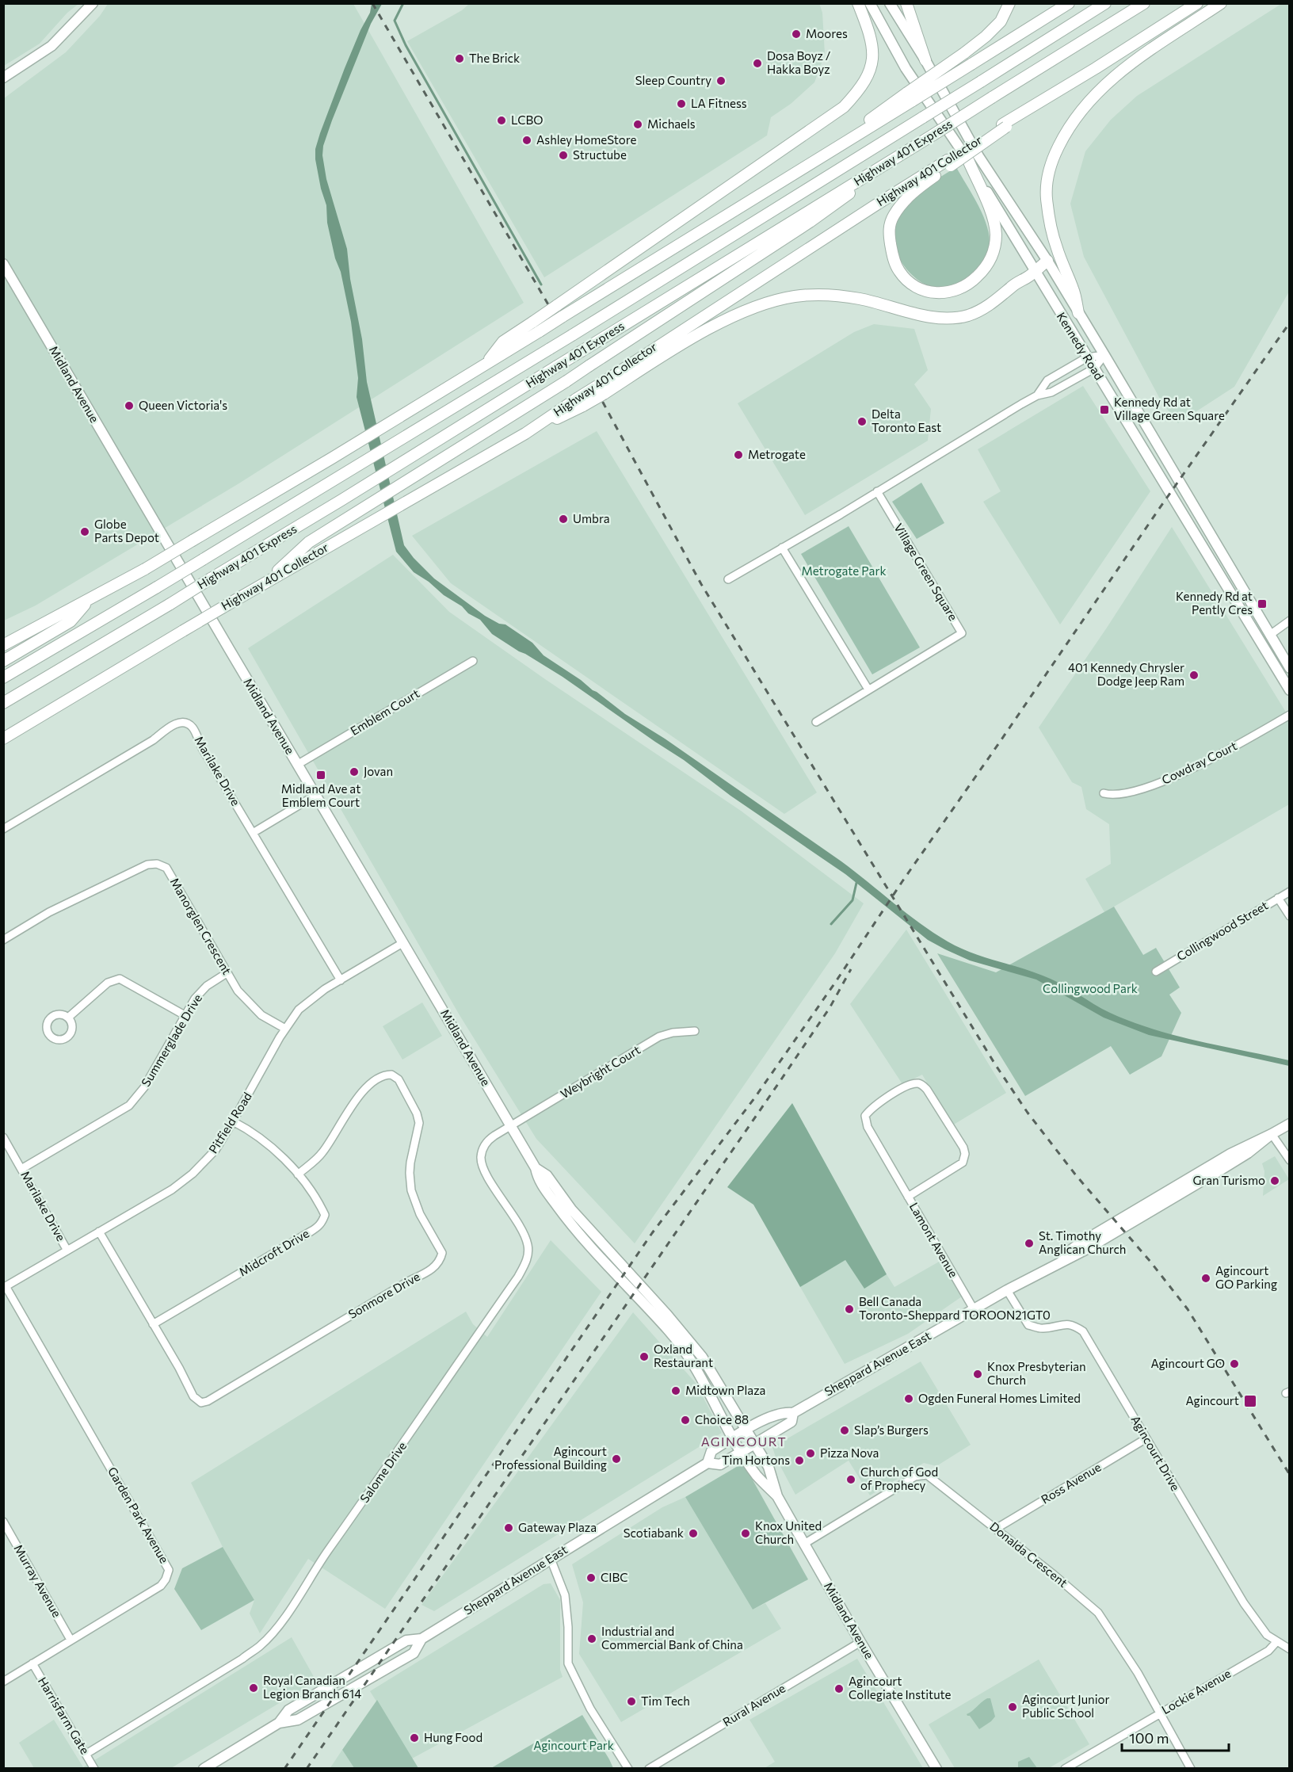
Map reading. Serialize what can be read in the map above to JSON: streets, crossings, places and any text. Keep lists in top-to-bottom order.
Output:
{
  "streets": {
    "highway": ["Highway 401 Express", "Highway 401 Collector"],
    "main road": ["Kennedy Road", "Midland Avenue", "Sheppard Avenue East"],
    "street": [
      "Village Green Square",
      "Emblem Court",
      "Cowdray Court",
      "Marilake Drive",
      "Manorglen Crescent",
      "Collingwood Street",
      "Summerglade Drive",
      "Weybright Court",
      "Pitfield Road",
      "Lamont Avenue",
      "Midcroft Drive",
      "Sonmore Drive",
      "Agincourt Drive",
      "Salome Drive",
      "Ross Avenue",
      "Garden Park Avenue",
      "Donalda Crescent",
      "Murray Avenue",
      "Lockie Avenue",
      "Rural Avenue",
      "Harrisfarm Gate"
    ]
  },
  "crossings": [
    ["Midland Avenue", "Emblem Court"],
    ["Midland Avenue", "Weybright Court"],
    ["Midland Avenue", "Pitfield Road"],
    ["Midland Avenue", "Sheppard Avenue East"],
    ["Midland Avenue", "Salome Drive"],
    ["Midland Avenue", "Donalda Crescent"],
    ["Midland Avenue", "Rural Avenue"],
    ["Marilake Drive", "Summerglade Drive"],
    ["Marilake Drive", "Pitfield Road"],
    ["Manorglen Crescent", "Summerglade Drive"],
    ["Manorglen Crescent", "Pitfield Road"],
    ["Weybright Court", "Salome Drive"],
    ["Pitfield Road", "Midcroft Drive"],
    ["Pitfield Road", "Sonmore Drive"],
    ["Pitfield Road", "Garden Park Avenue"],
    ["Lamont Avenue", "Sheppard Avenue East"],
    ["Midcroft Drive", "Sonmore Drive"],
    ["Sheppard Avenue East", "Agincourt Drive"],
    ["Agincourt Drive", "Ross Avenue"],
    ["Agincourt Drive", "Lockie Avenue"],
    ["Salome Drive", "Harrisfarm Gate"],
    ["Ross Avenue", "Donalda Crescent"],
    ["Garden Park Avenue", "Murray Avenue"],
    ["Garden Park Avenue", "Harrisfarm Gate"],
    ["Donalda Crescent", "Lockie Avenue"]
  ],
  "districts": ["AGINCOURT"],
  "parks": ["Metrogate Park", "Collingwood Park", "Agincourt Park"],
  "places": {
    "other": [
      "Moores",
      "The Brick",
      "Dosa Boyz / Hakka Boyz",
      "Sleep Country",
      "LA Fitness",
      "LCBO",
      "Michaels",
      "Ashley HomeStore",
      "Structube",
      "Queen Victoria's",
      "Delta Toronto East",
      "Metrogate",
      "Umbra",
      "Globe Parts Depot",
      "401 Kennedy Chrysler Dodge Jeep Ram",
      "Jovan",
      "Gran Turismo",
      "St. Timothy Anglican Church",
      "Agincourt GO Parking",
      "Bell Canada Toronto-Sheppard TOROON21GT0",
      "Oxland Restaurant",
      "Agincourt GO",
      "Knox Presbyterian Church",
      "Midtown Plaza",
      "Ogden Funeral Homes Limited",
      "Choice 88",
      "Slap’s Burgers",
      "Pizza Nova",
      "Agincourt Professional Building",
      "Tim Hortons",
      "Church of God of Prophecy",
      "Gateway Plaza",
      "Scotiabank",
      "Knox United Church",
      "CIBC",
      "Industrial and Commercial Bank of China",
      "Royal Canadian Legion Branch 614",
      "Agincourt Collegiate Institute",
      "Tim Tech",
      "Agincourt Junior Public School",
      "Hung Food"
    ],
    "transit": [
      "Kennedy Rd at Village Green Square",
      "Kennedy Rd at Pently Cres",
      "Midland Ave at Emblem Court",
      "Agincourt"
    ]
  },
  "scale_bar": "100 m"
}
